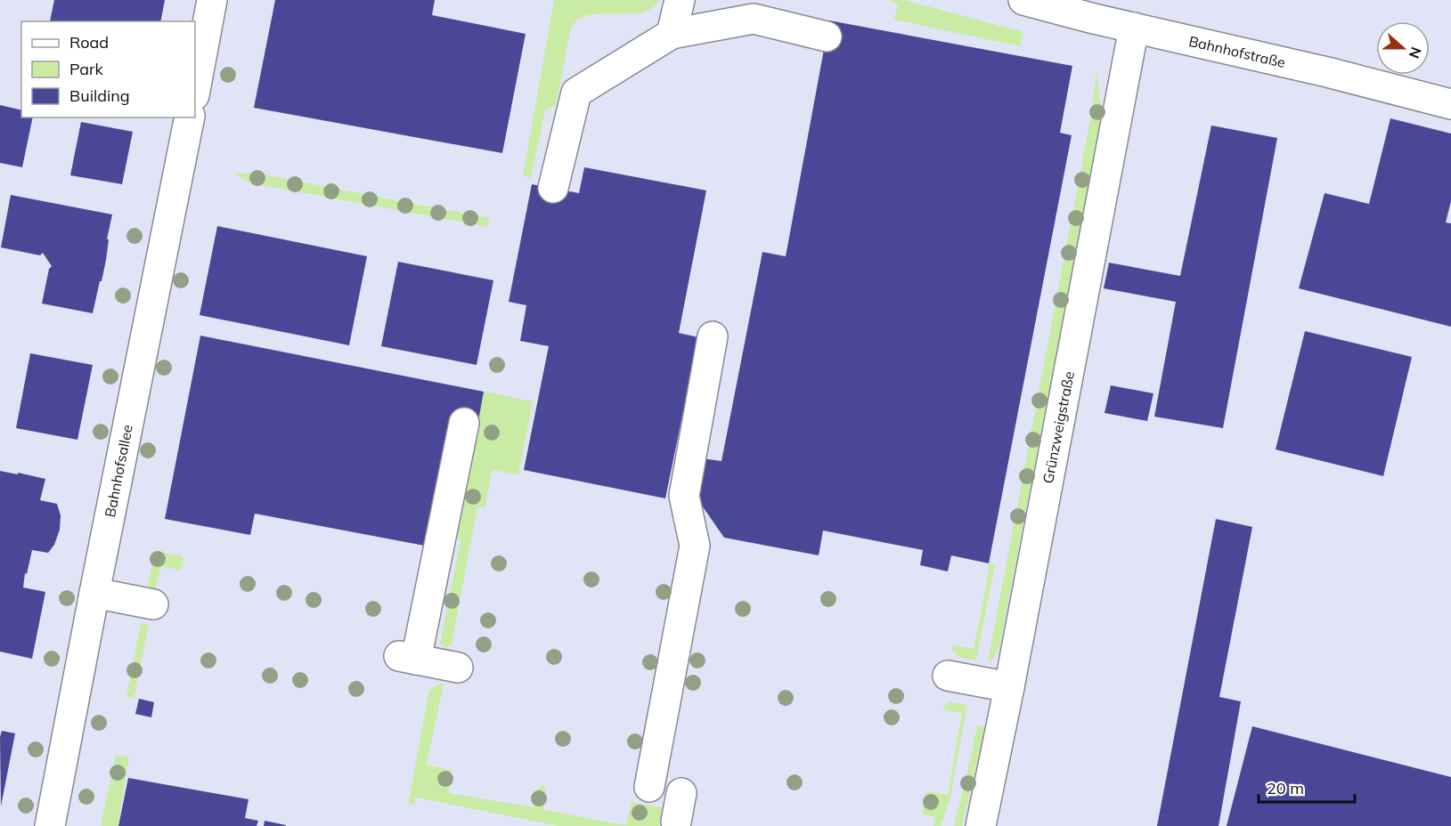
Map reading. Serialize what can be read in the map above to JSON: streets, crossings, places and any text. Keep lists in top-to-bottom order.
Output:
{
  "streets": {
    "street": ["Bahnhofstraße", "Grünzweigstraße", "Bahnhofsallee"]
  },
  "crossings": [
    ["Bahnhofstraße", "Grünzweigstraße"]
  ],
  "legend": ["Road", "Park", "Building"],
  "scale_bar": "20 m",
  "north": "right"
}
